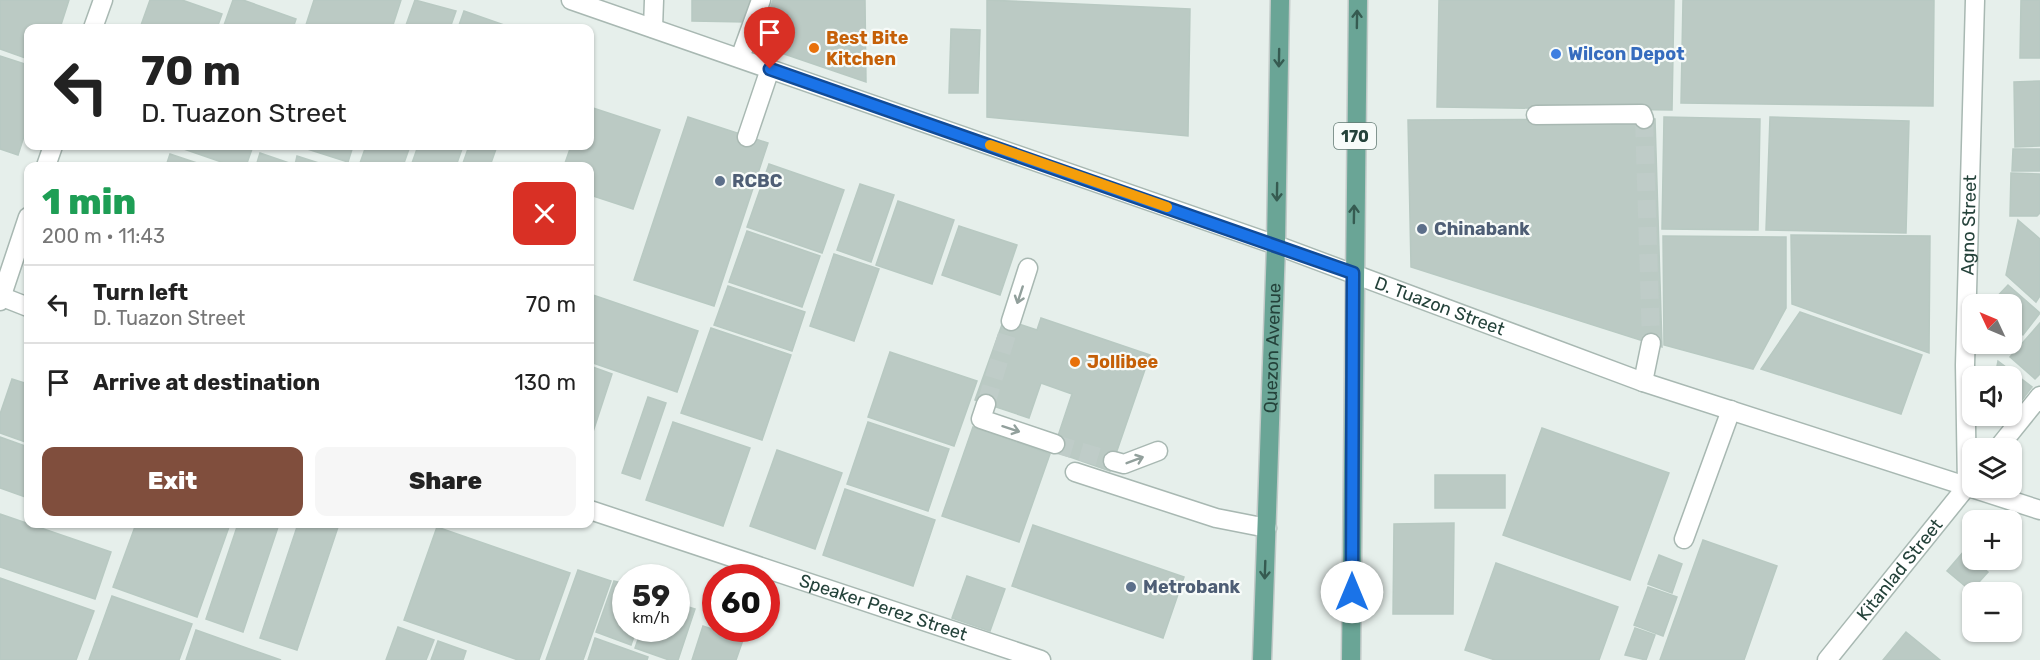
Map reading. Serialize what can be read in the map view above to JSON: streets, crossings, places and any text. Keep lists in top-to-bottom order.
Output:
{
  "streets": {
    "main road": ["170", "Quezon Avenue"],
    "street": [
      "Agno Street",
      "D. Tuazon Street",
      "Kitanlad Street",
      "Speaker Perez Street"
    ]
  },
  "crossings": [
    ["170", "D. Tuazon Street"],
    ["D. Tuazon Street", "Quezon Avenue"]
  ],
  "places": [
    "Best Bite Kitchen",
    "Wilcon Depot",
    "RCBC",
    "Chinabank",
    "Jollibee",
    "Metrobank"
  ],
  "north": "top left",
  "page": {
    "turn": ["70 m", "D. Tuazon Street"],
    "heading": ["1 min", "200 m · 11:43"],
    "list": [
      {
        "name": "Turn left",
        "note": "D. Tuazon Street",
        "value": "70 m"
      },
      {
        "name": "Arrive at destination",
        "value": "130 m"
      }
    ],
    "map_buttons": ["+", "−"],
    "buttons": ["Exit", "Share"],
    "speed": "59 km/h",
    "limit": "60"
  }
}
